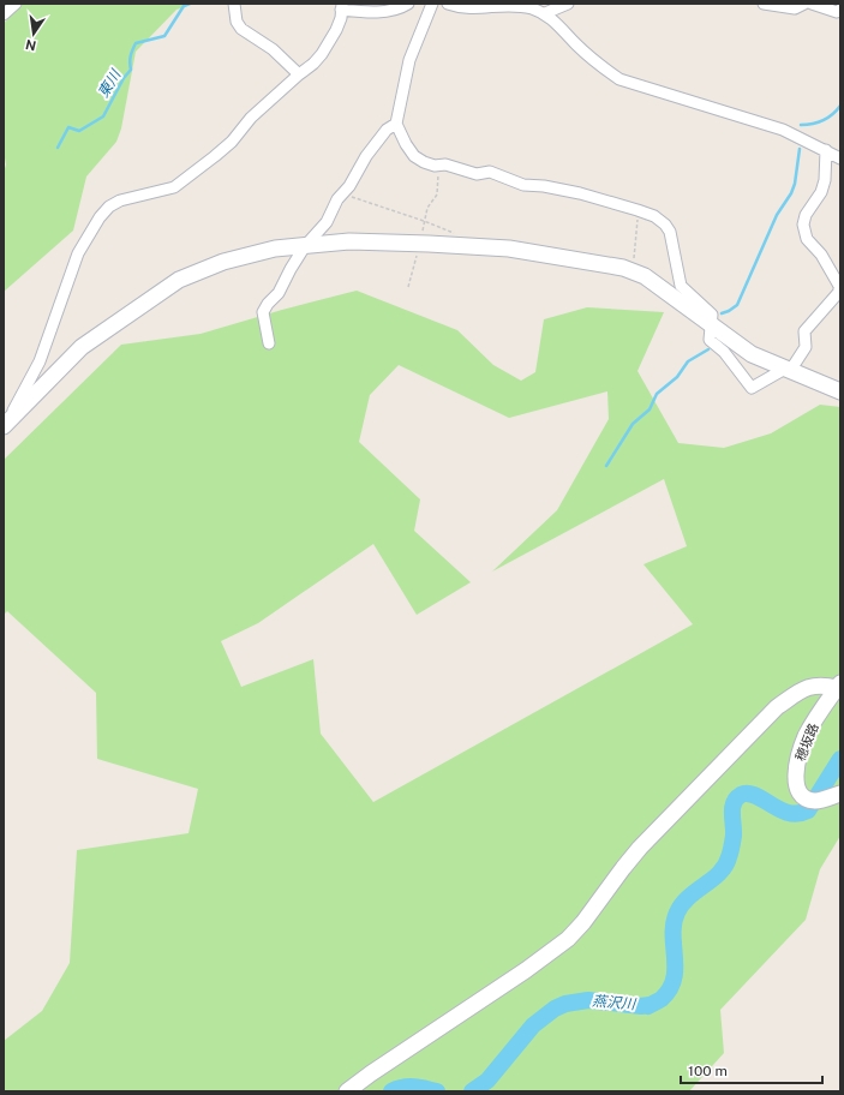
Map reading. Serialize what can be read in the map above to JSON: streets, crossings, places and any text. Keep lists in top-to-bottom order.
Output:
{
  "streets": {
    "street": ["穂坂路"]
  },
  "water": ["東川", "燕沢川"],
  "scale_bar": "100 m",
  "north": "bottom"
}
